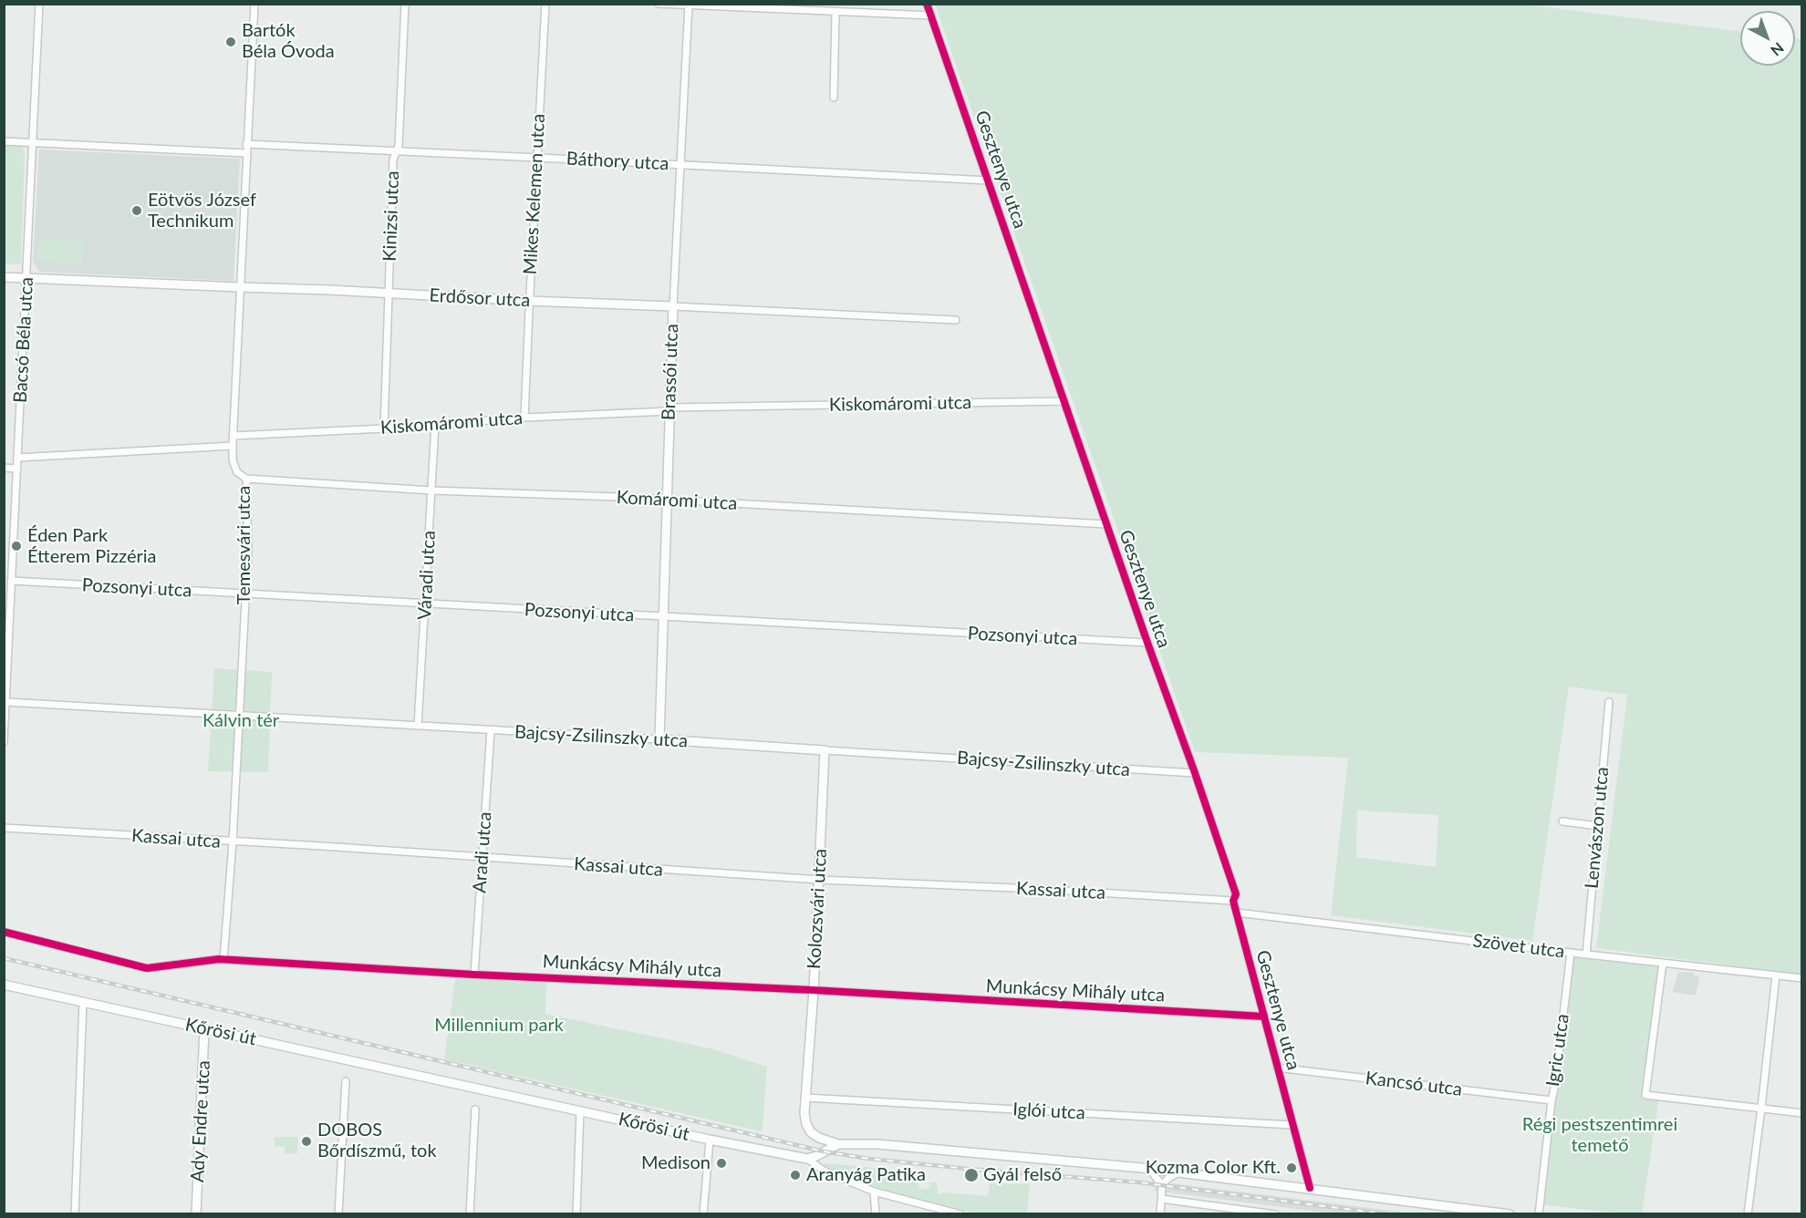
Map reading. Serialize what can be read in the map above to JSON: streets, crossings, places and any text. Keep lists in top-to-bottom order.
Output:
{
  "streets": {
    "street": [
      "Báthory utca",
      "Gesztenye utca",
      "Mikes Kelemen utca",
      "Kinizsi utca",
      "Erdősor utca",
      "Bacsó Béla utca",
      "Brassói utca",
      "Kiskomáromi utca",
      "Komáromi utca",
      "Temesvári utca",
      "Váradi utca",
      "Pozsonyi utca",
      "Bajcsy-Zsilinszky utca",
      "Lenvászon utca",
      "Kassai utca",
      "Aradi utca",
      "Kolozsvári utca",
      "Szövet utca",
      "Munkácsy Mihály utca",
      "Kőrösi út",
      "Igric utca",
      "Kancsó utca",
      "Iglói utca",
      "Ady Endre utca"
    ]
  },
  "crossings": [
    ["Báthory utca", "Gesztenye utca"],
    ["Báthory utca", "Mikes Kelemen utca"],
    ["Báthory utca", "Kinizsi utca"],
    ["Báthory utca", "Brassói utca"],
    ["Báthory utca", "Temesvári utca"],
    ["Gesztenye utca", "Kiskomáromi utca"],
    ["Gesztenye utca", "Komáromi utca"],
    ["Gesztenye utca", "Pozsonyi utca"],
    ["Gesztenye utca", "Bajcsy-Zsilinszky utca"],
    ["Gesztenye utca", "Kassai utca"],
    ["Gesztenye utca", "Szövet utca"],
    ["Gesztenye utca", "Munkácsy Mihály utca"],
    ["Gesztenye utca", "Kancsó utca"],
    ["Gesztenye utca", "Iglói utca"],
    ["Mikes Kelemen utca", "Erdősor utca"],
    ["Mikes Kelemen utca", "Kiskomáromi utca"],
    ["Kinizsi utca", "Erdősor utca"],
    ["Kinizsi utca", "Kiskomáromi utca"],
    ["Erdősor utca", "Bacsó Béla utca"],
    ["Erdősor utca", "Brassói utca"],
    ["Erdősor utca", "Temesvári utca"],
    ["Bacsó Béla utca", "Pozsonyi utca"],
    ["Bacsó Béla utca", "Bajcsy-Zsilinszky utca"],
    ["Brassói utca", "Kiskomáromi utca"],
    ["Brassói utca", "Komáromi utca"],
    ["Brassói utca", "Pozsonyi utca"],
    ["Brassói utca", "Bajcsy-Zsilinszky utca"],
    ["Kiskomáromi utca", "Temesvári utca"],
    ["Kiskomáromi utca", "Váradi utca"],
    ["Komáromi utca", "Temesvári utca"],
    ["Komáromi utca", "Váradi utca"],
    ["Temesvári utca", "Pozsonyi utca"],
    ["Temesvári utca", "Bajcsy-Zsilinszky utca"],
    ["Temesvári utca", "Kassai utca"],
    ["Temesvári utca", "Munkácsy Mihály utca"],
    ["Váradi utca", "Pozsonyi utca"],
    ["Váradi utca", "Bajcsy-Zsilinszky utca"],
    ["Bajcsy-Zsilinszky utca", "Aradi utca"],
    ["Bajcsy-Zsilinszky utca", "Kolozsvári utca"],
    ["Lenvászon utca", "Szövet utca"],
    ["Kassai utca", "Aradi utca"],
    ["Kassai utca", "Kolozsvári utca"],
    ["Aradi utca", "Munkácsy Mihály utca"],
    ["Kolozsvári utca", "Munkácsy Mihály utca"],
    ["Kolozsvári utca", "Kőrösi út"],
    ["Kolozsvári utca", "Iglói utca"],
    ["Szövet utca", "Igric utca"],
    ["Kőrösi út", "Ady Endre utca"],
    ["Igric utca", "Kancsó utca"]
  ],
  "parks": ["Kálvin tér", "Millennium park", "Régi pestszentimrei temető"],
  "places": [
    "Bartók Béla Óvoda",
    "Eötvös József Technikum",
    "Éden Park Étterem Pizzéria",
    "DOBOS Bőrdíszmű, tok",
    "Medison",
    "Kozma Color Kft.",
    "Aranyág Patika",
    "Gyál felső"
  ],
  "north": "bottom right"
}
